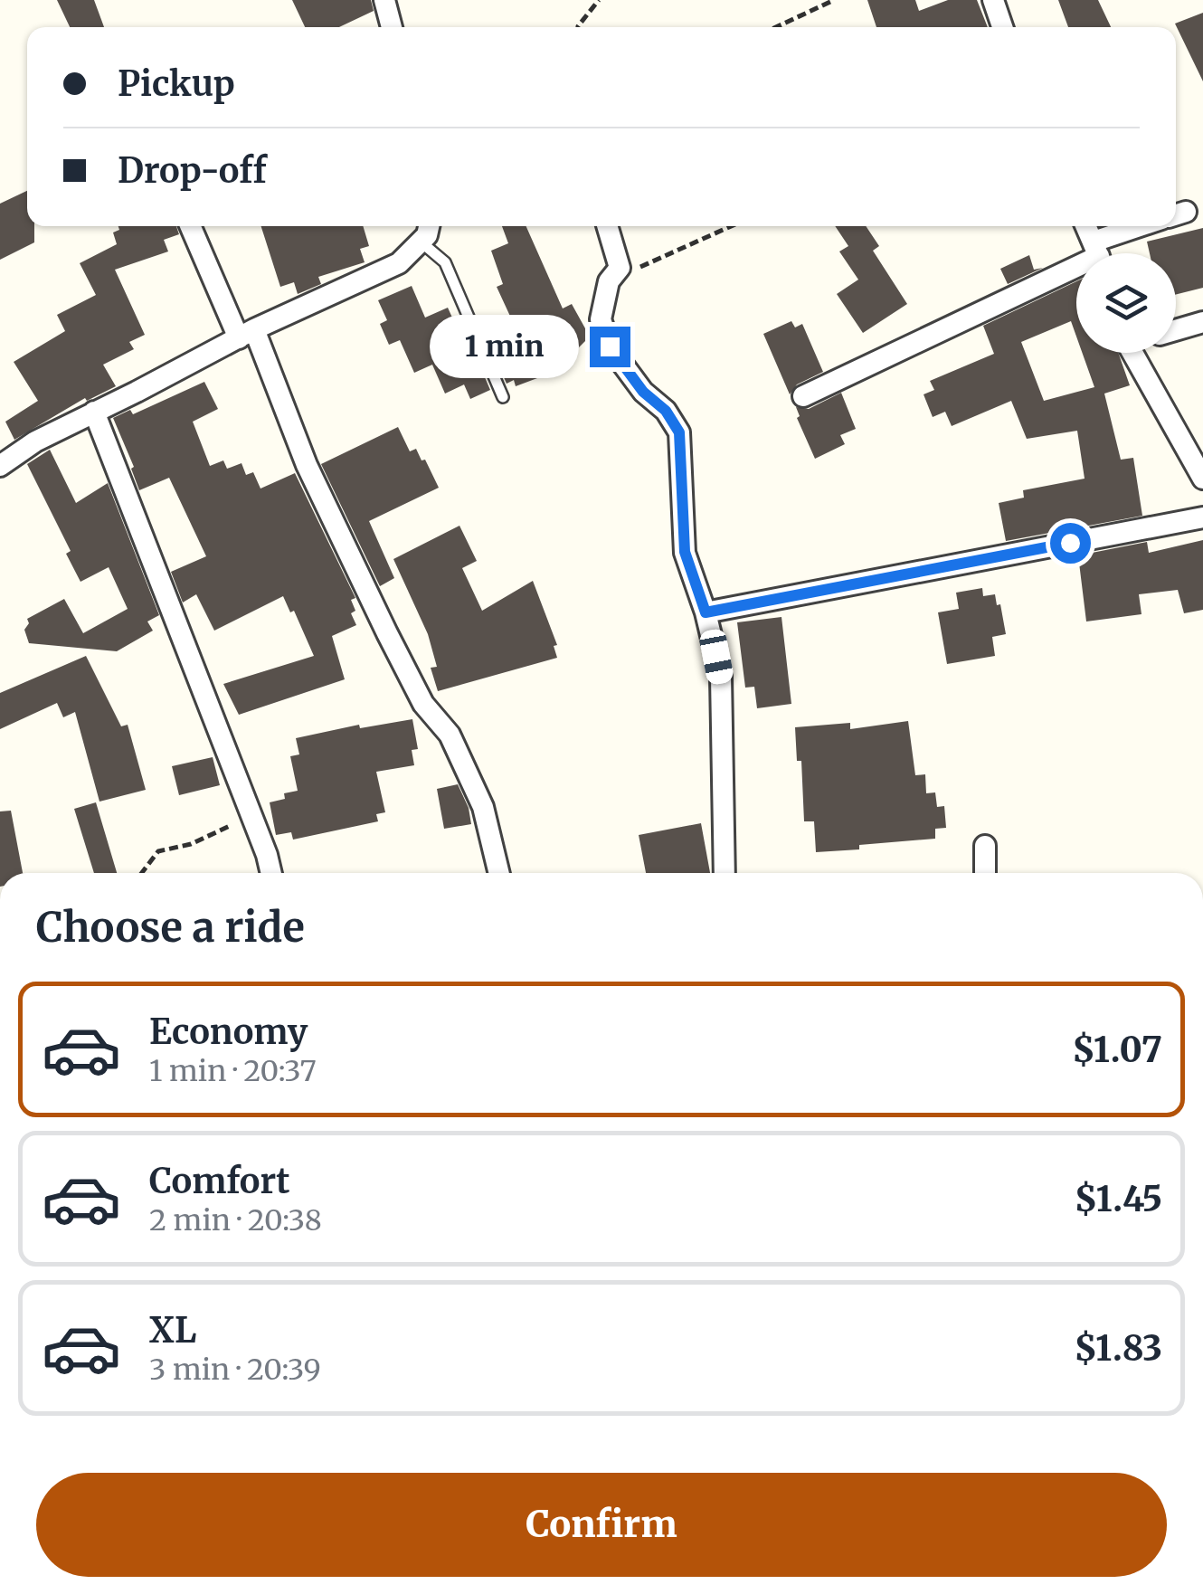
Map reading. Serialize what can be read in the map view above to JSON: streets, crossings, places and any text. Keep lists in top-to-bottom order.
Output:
{
  "page": {
    "banner": ["Pickup", "Drop-off"],
    "bubble": "1 min",
    "heading": "Choose a ride",
    "list": [
      {
        "name": "Economy",
        "note": "1 min · 20:37",
        "value": "$1.07"
      },
      {
        "name": "Comfort",
        "note": "2 min · 20:38",
        "value": "$1.45"
      },
      {
        "name": "XL",
        "note": "3 min · 20:39",
        "value": "$1.83"
      }
    ],
    "buttons": "Confirm"
  }
}
